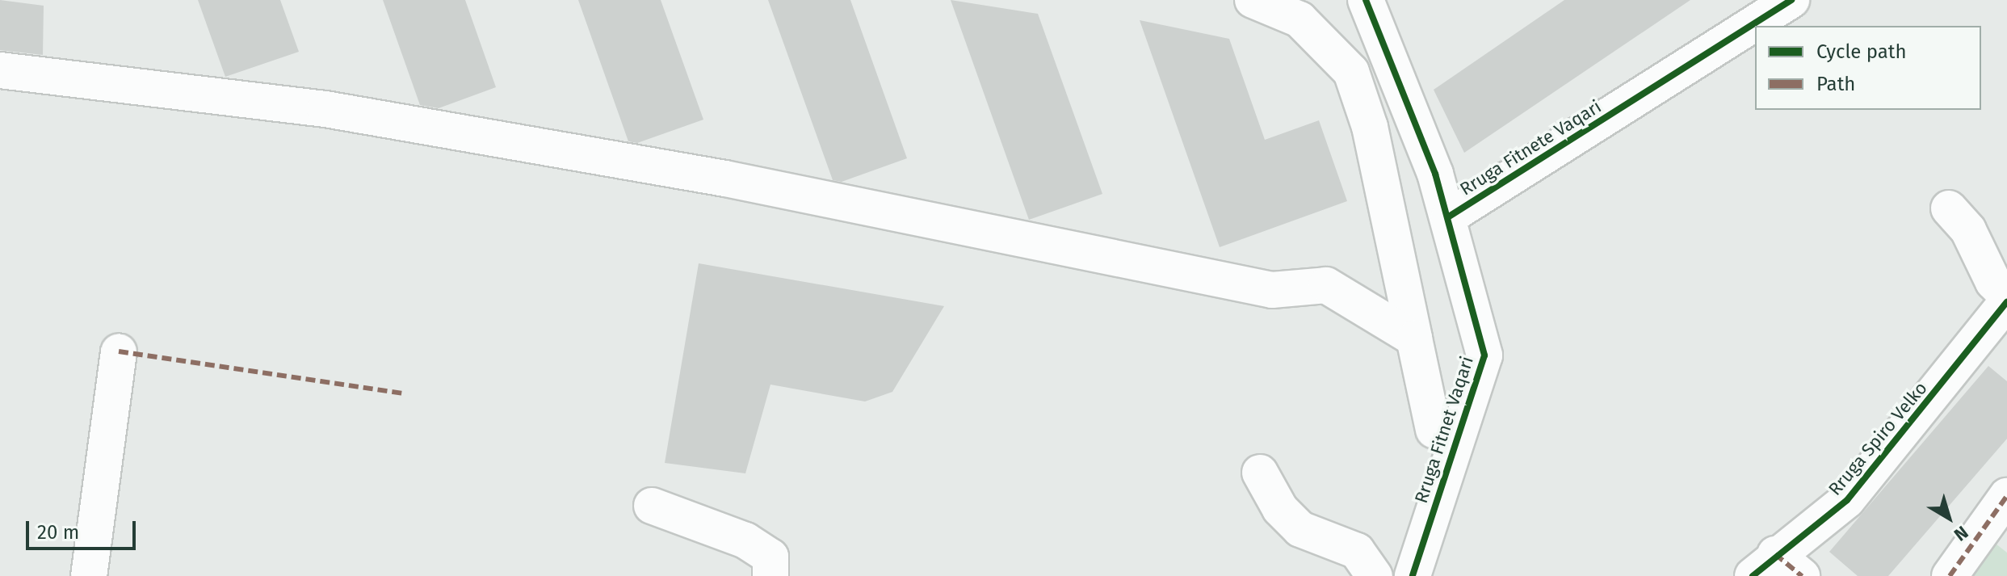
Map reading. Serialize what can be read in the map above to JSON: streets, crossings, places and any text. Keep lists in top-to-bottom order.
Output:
{
  "streets": {
    "street": ["Rruga Fitnete Vaqari", "Rruga Fitnet Vaqari", "Rruga Spiro Velko"]
  },
  "crossings": [
    ["Rruga Fitnete Vaqari", "Rruga Fitnet Vaqari"]
  ],
  "legend": ["Cycle path", "Path"],
  "scale_bar": "20 m",
  "north": "bottom right"
}
